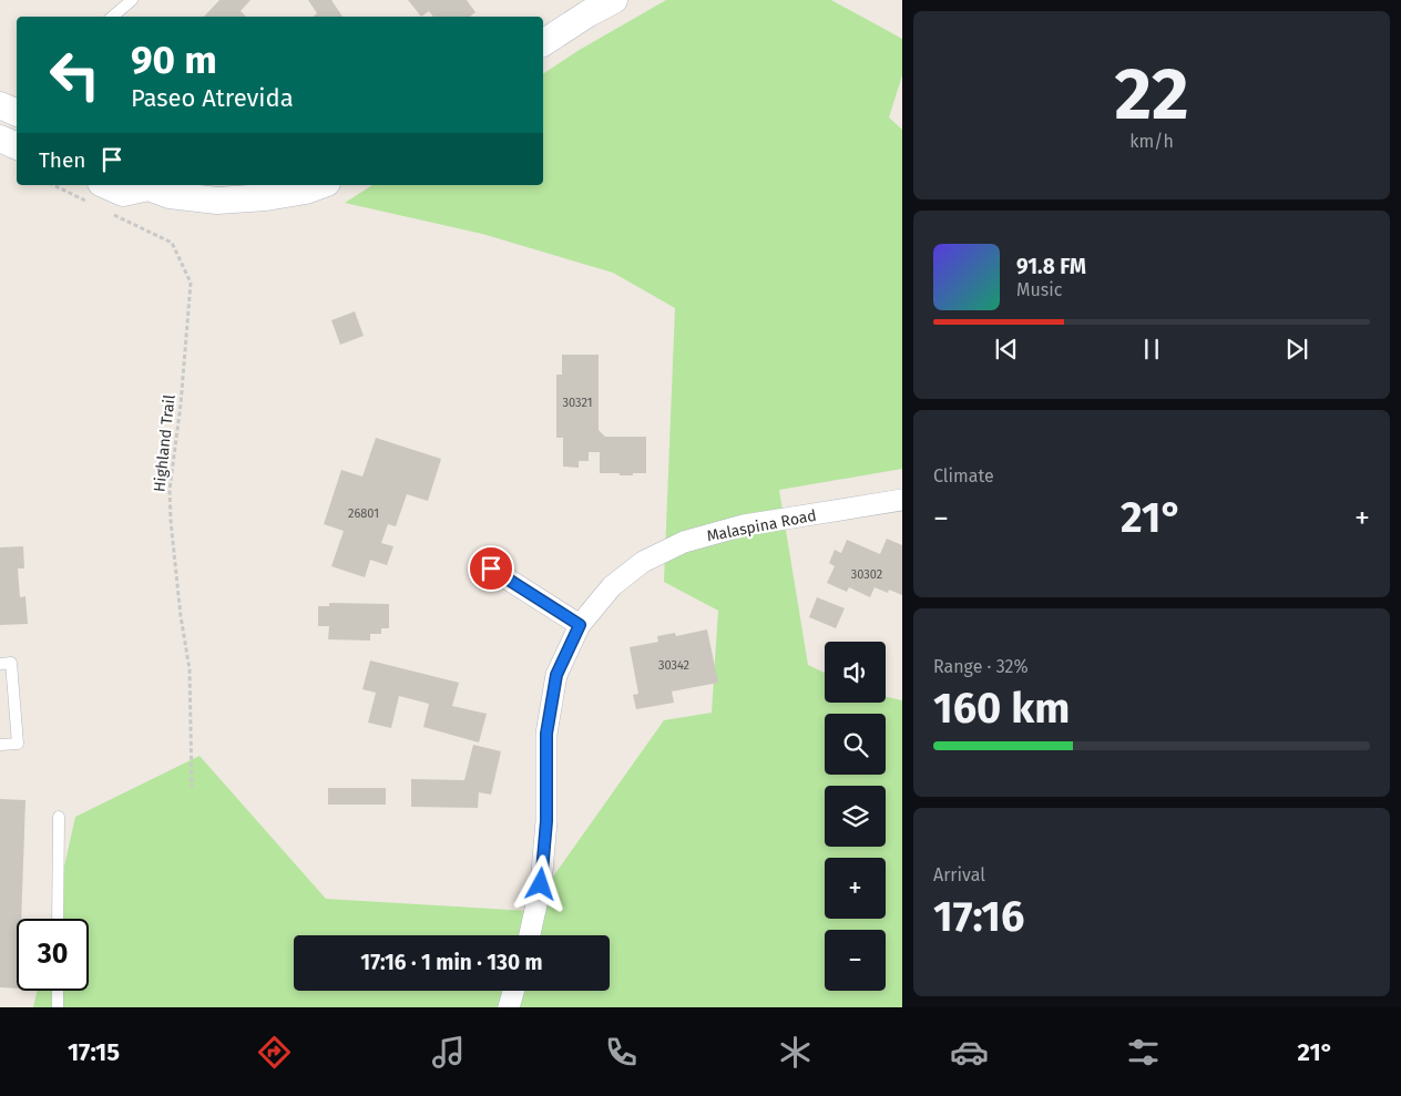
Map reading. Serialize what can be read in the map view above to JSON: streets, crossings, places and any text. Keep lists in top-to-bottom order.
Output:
{
  "streets": {
    "street": ["Malaspina Road"],
    "path": ["Highland Trail"]
  },
  "house_numbers": [
    "30321",
    "26801",
    "30302",
    "30342"
  ],
  "page": {
    "tile": [
      ["22", "km/h"],
      "Climate",
      ["Range · 32%", "160 km"],
      ["Arrival", "17:16"]
    ],
    "turn": ["90 m", "Paseo Atrevida"],
    "then": "Then",
    "song": ["91.8 FM", "Music"],
    "heat": ["−", "21°", "+"],
    "map_buttons": ["+", "−"],
    "limit": "30",
    "trip": "17:16 · 1 min · 130 m",
    "tabs": ["17:15", "21°"]
  }
}
